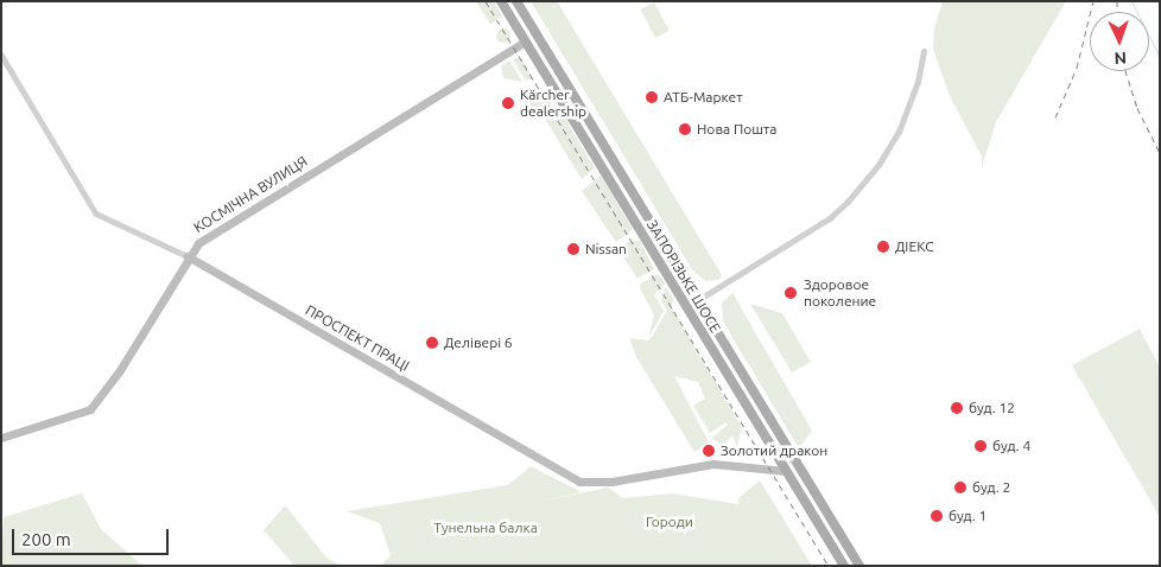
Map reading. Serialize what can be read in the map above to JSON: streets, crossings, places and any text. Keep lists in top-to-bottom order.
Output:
{
  "streets": {
    "main road": ["КОСМІЧНА ВУЛИЦЯ", "ЗАПОРІЗЬКЕ ШОСЕ", "ПРОСПЕКТ ПРАЦІ"]
  },
  "crossings": [
    ["КОСМІЧНА ВУЛИЦЯ", "ЗАПОРІЗЬКЕ ШОСЕ"],
    ["КОСМІЧНА ВУЛИЦЯ", "ПРОСПЕКТ ПРАЦІ"],
    ["ЗАПОРІЗЬКЕ ШОСЕ", "ПРОСПЕКТ ПРАЦІ"]
  ],
  "parks": ["Городи", "Тунельна балка"],
  "places": [
    "АТБ-Маркет",
    "Kärcher dealership",
    "Нова Пошта",
    "ДІЕКС",
    "Nissan",
    "Здоровое поколение",
    "Делівері 6",
    "буд. 12",
    "буд. 4",
    "Золотий дракон",
    "буд. 2",
    "буд. 1"
  ],
  "scale_bar": "200 m",
  "north": "bottom"
}
